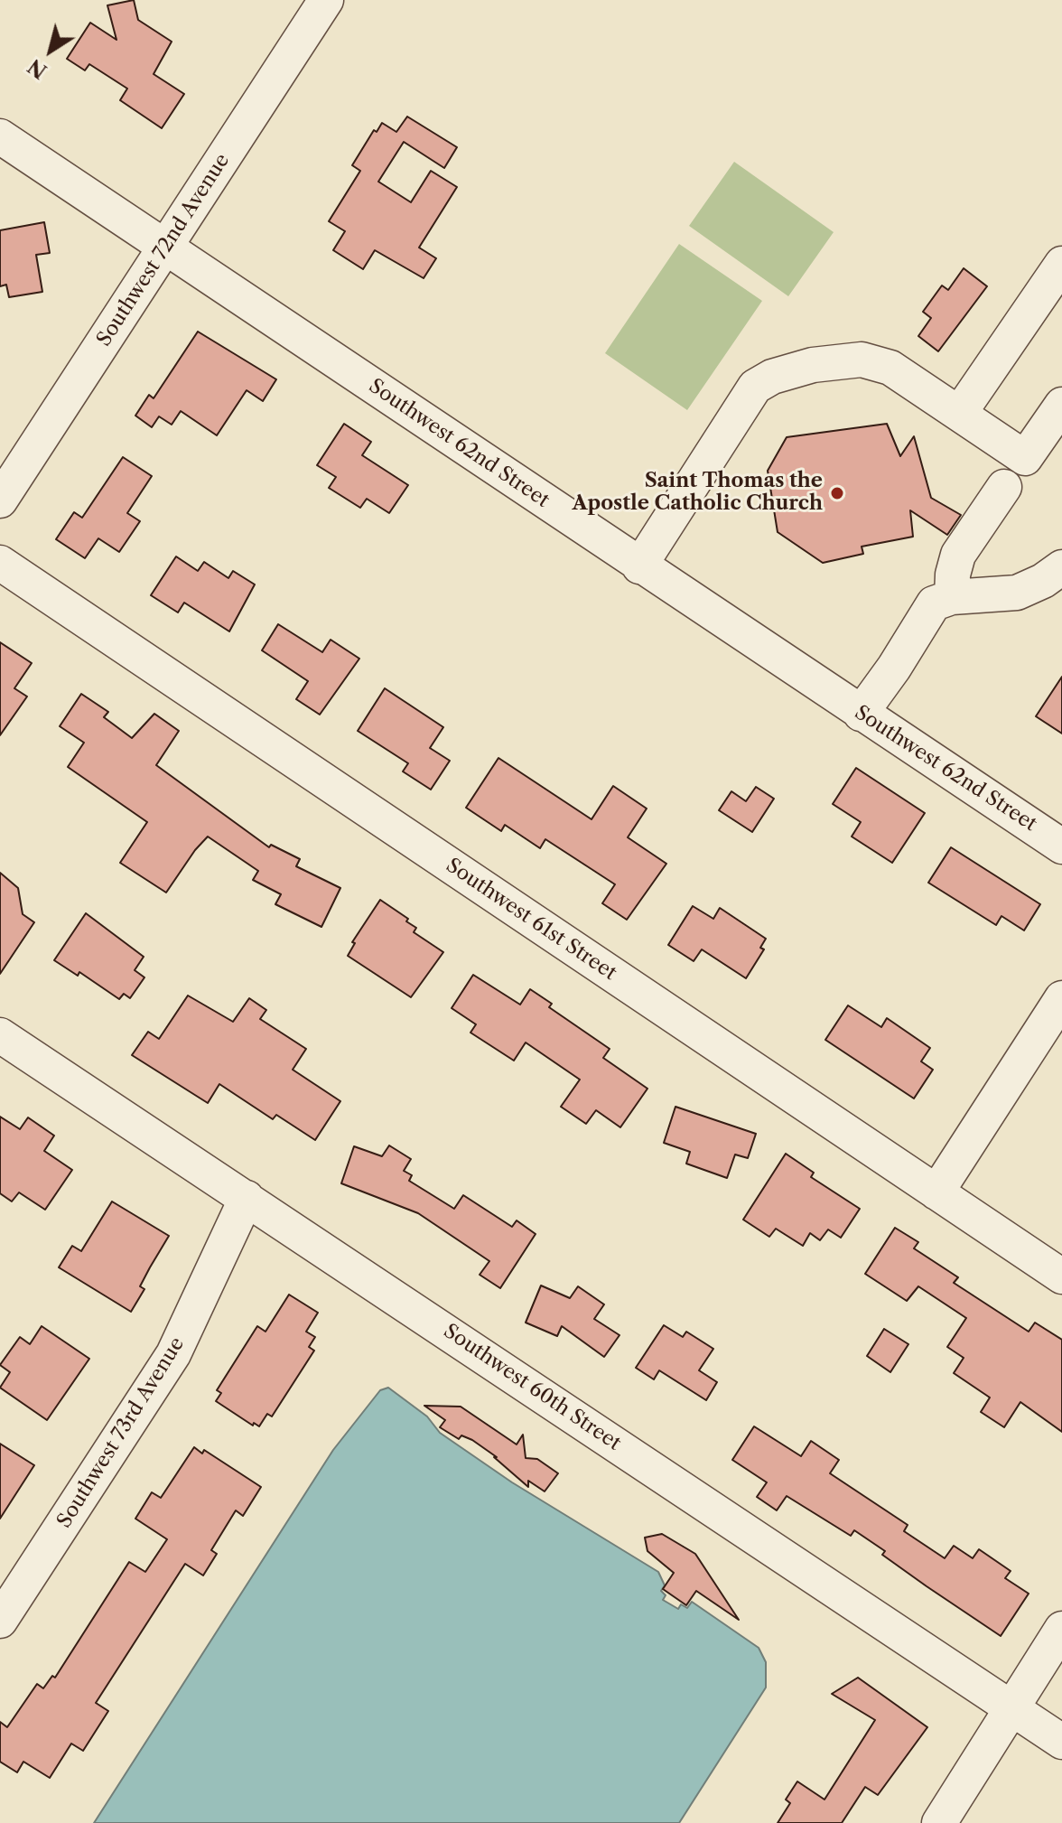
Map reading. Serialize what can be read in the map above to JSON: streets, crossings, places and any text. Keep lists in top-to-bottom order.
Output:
{
  "streets": {
    "street": [
      "Southwest 72nd Avenue",
      "Southwest 62nd Street",
      "Southwest 61st Street",
      "Southwest 60th Street",
      "Southwest 73rd Avenue"
    ]
  },
  "crossings": [
    ["Southwest 72nd Avenue", "Southwest 62nd Street"],
    ["Southwest 60th Street", "Southwest 73rd Avenue"]
  ],
  "places": ["Saint Thomas the Apostle Catholic Church"],
  "north": "bottom left"
}
